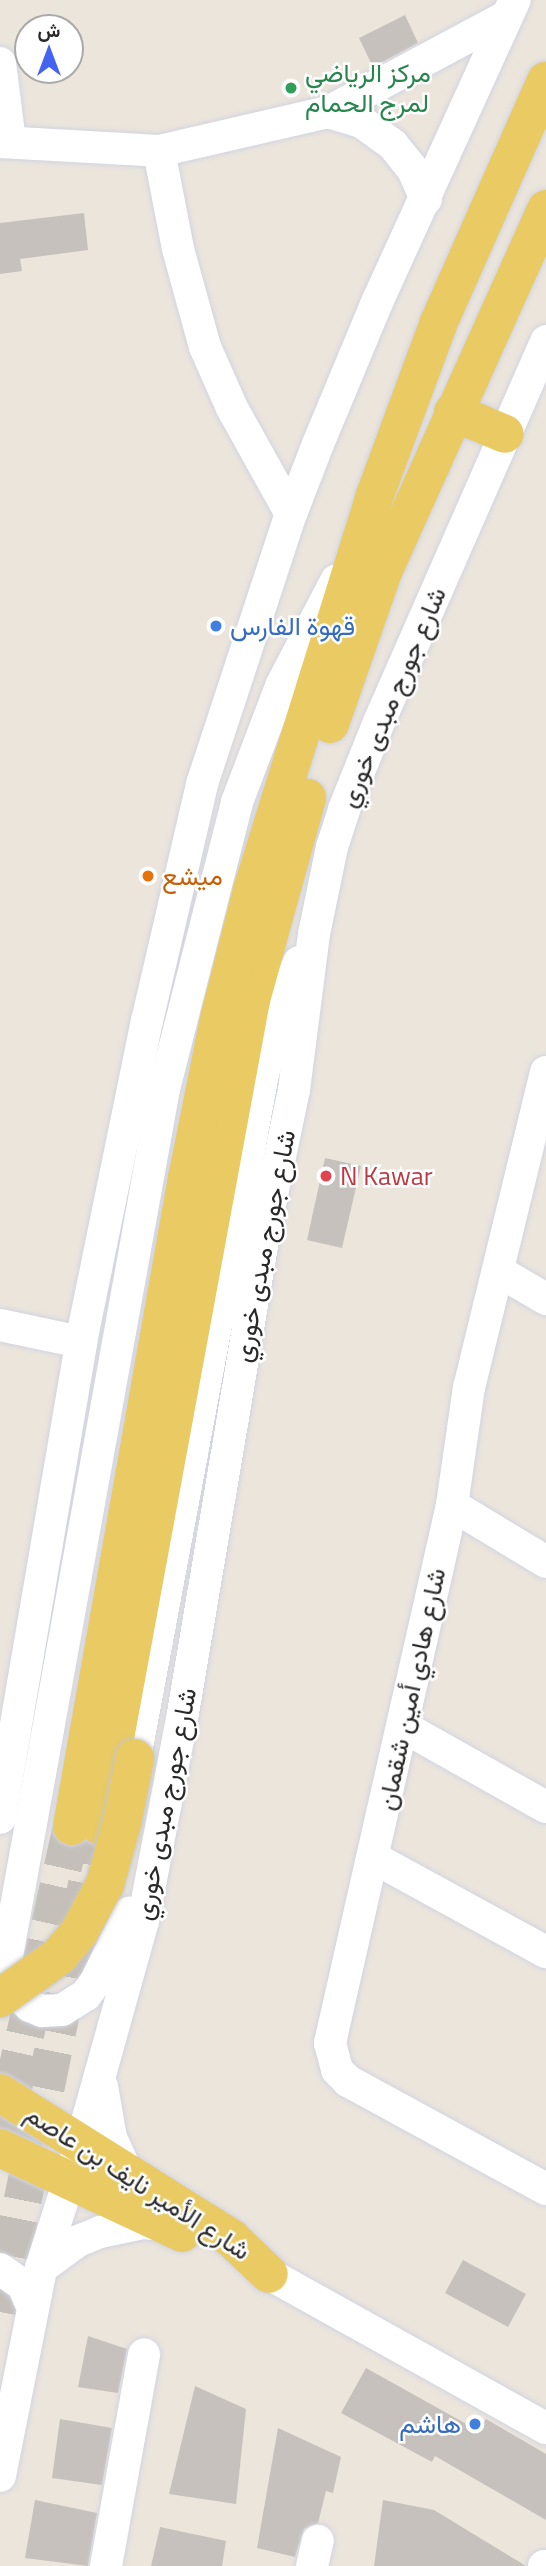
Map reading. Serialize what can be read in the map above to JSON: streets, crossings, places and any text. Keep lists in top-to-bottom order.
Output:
{
  "streets": {
    "main road": ["شارع الأمير نايف بن عاصم"],
    "street": ["شارع جورج مبدى خوري", "شارع هادي أمين شقمان"]
  },
  "crossings": [
    ["شارع جورج مبدى خوري", "شارع الأمير نايف بن عاصم"]
  ],
  "places": [
    "مركز الرياضي لمرج الحمام",
    "قهوة الفارس",
    "ميشع",
    "N Kawar",
    "هاشم"
  ],
  "north": "top"
}
